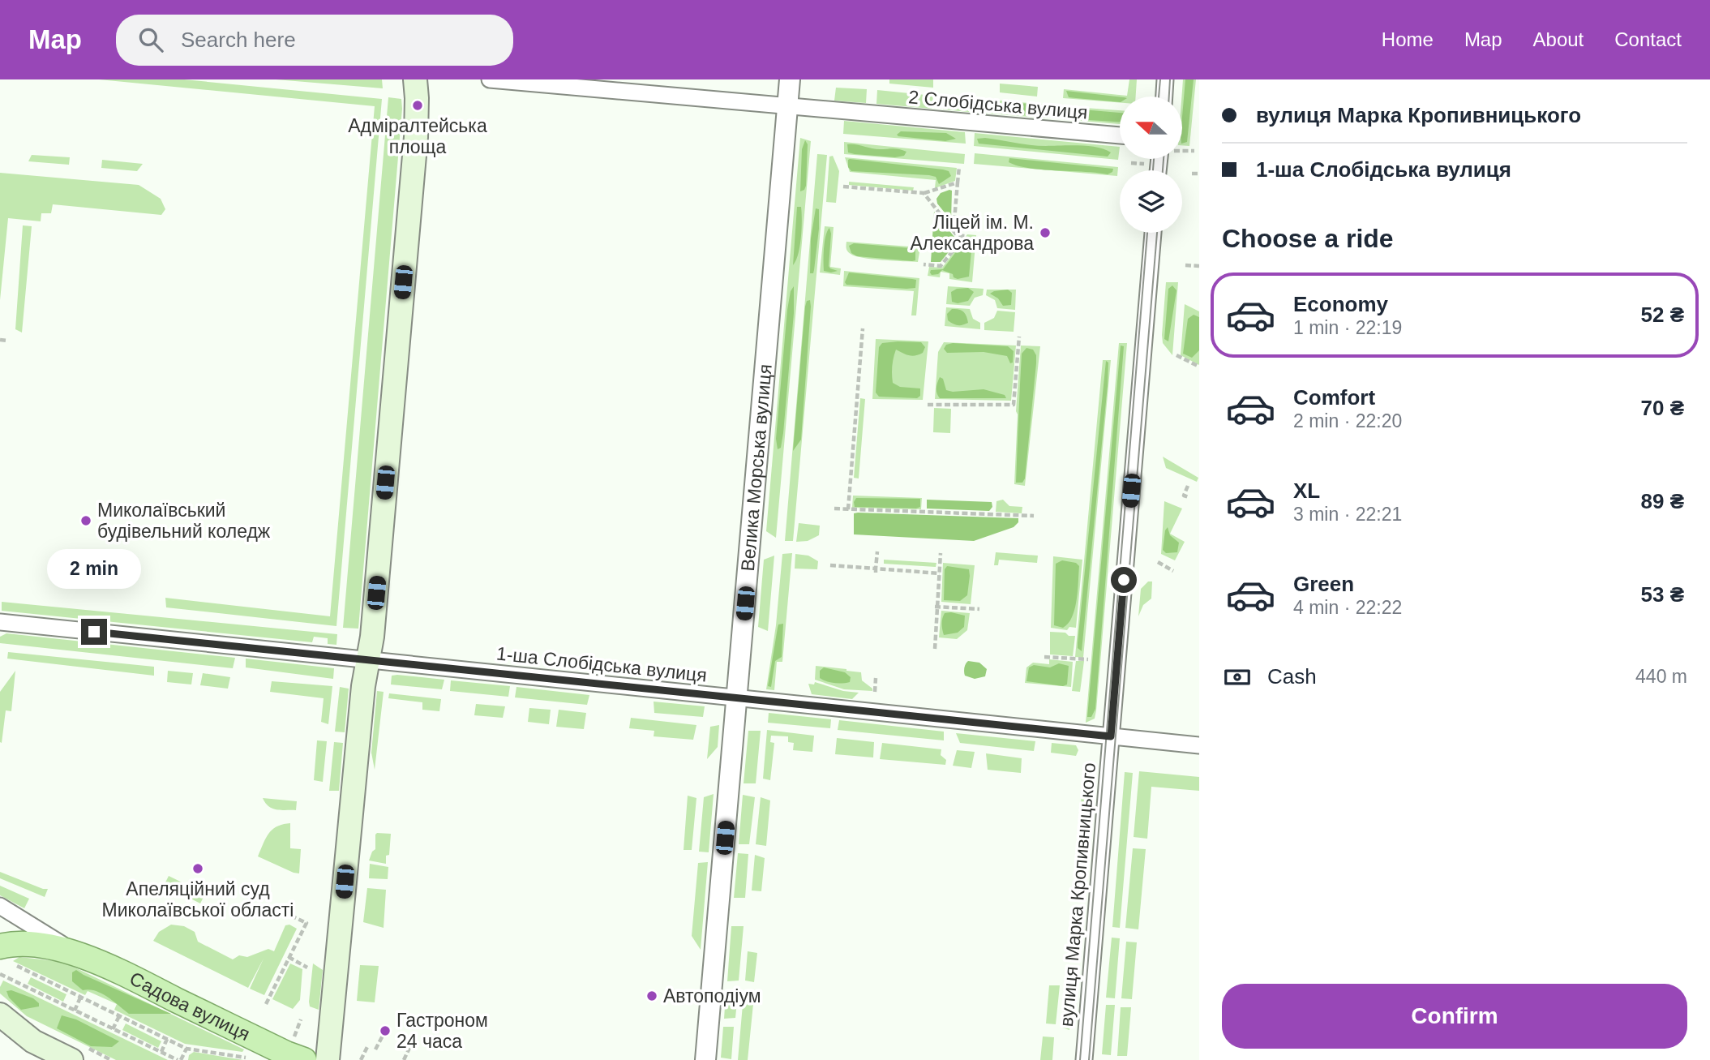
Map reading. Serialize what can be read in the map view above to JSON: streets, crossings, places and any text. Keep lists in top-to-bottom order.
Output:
{
  "streets": {
    "main road": ["Садова вулиця"],
    "street": [
      "2 Слобідська вулиця",
      "Велика Морська вулиця",
      "1-ша Слобідська вулиця",
      "вулиця Марка Кропивницького"
    ]
  },
  "crossings": [
    ["2 Слобідська вулиця", "Велика Морська вулиця"],
    ["Велика Морська вулиця", "1-ша Слобідська вулиця"],
    ["1-ша Слобідська вулиця", "вулиця Марка Кропивницького"]
  ],
  "places": [
    "Адміралтейська площа",
    "Ліцей ім. М. Александрова",
    "Миколаївський будівельний коледж",
    "Апеляційний суд Миколаївської області",
    "Автоподіум",
    "Гастроном 24 часа"
  ],
  "north": "left",
  "page": {
    "header": "Map",
    "search": "Search here",
    "nav": [
      "Home",
      "Map",
      "About",
      "Contact"
    ],
    "banner": ["вулиця Марка Кропивницького", "1-ша Слобідська вулиця"],
    "heading": "Choose a ride",
    "list": [
      {
        "name": "Economy",
        "note": "1 min · 22:19",
        "value": "52 ₴"
      },
      {
        "name": "Comfort",
        "note": "2 min · 22:20",
        "value": "70 ₴"
      },
      {
        "name": "XL",
        "note": "3 min · 22:21",
        "value": "89 ₴"
      },
      {
        "name": "Green",
        "note": "4 min · 22:22",
        "value": "53 ₴"
      }
    ],
    "bubble": "2 min",
    "pay": ["Cash", "440 m"],
    "buttons": "Confirm"
  }
}
